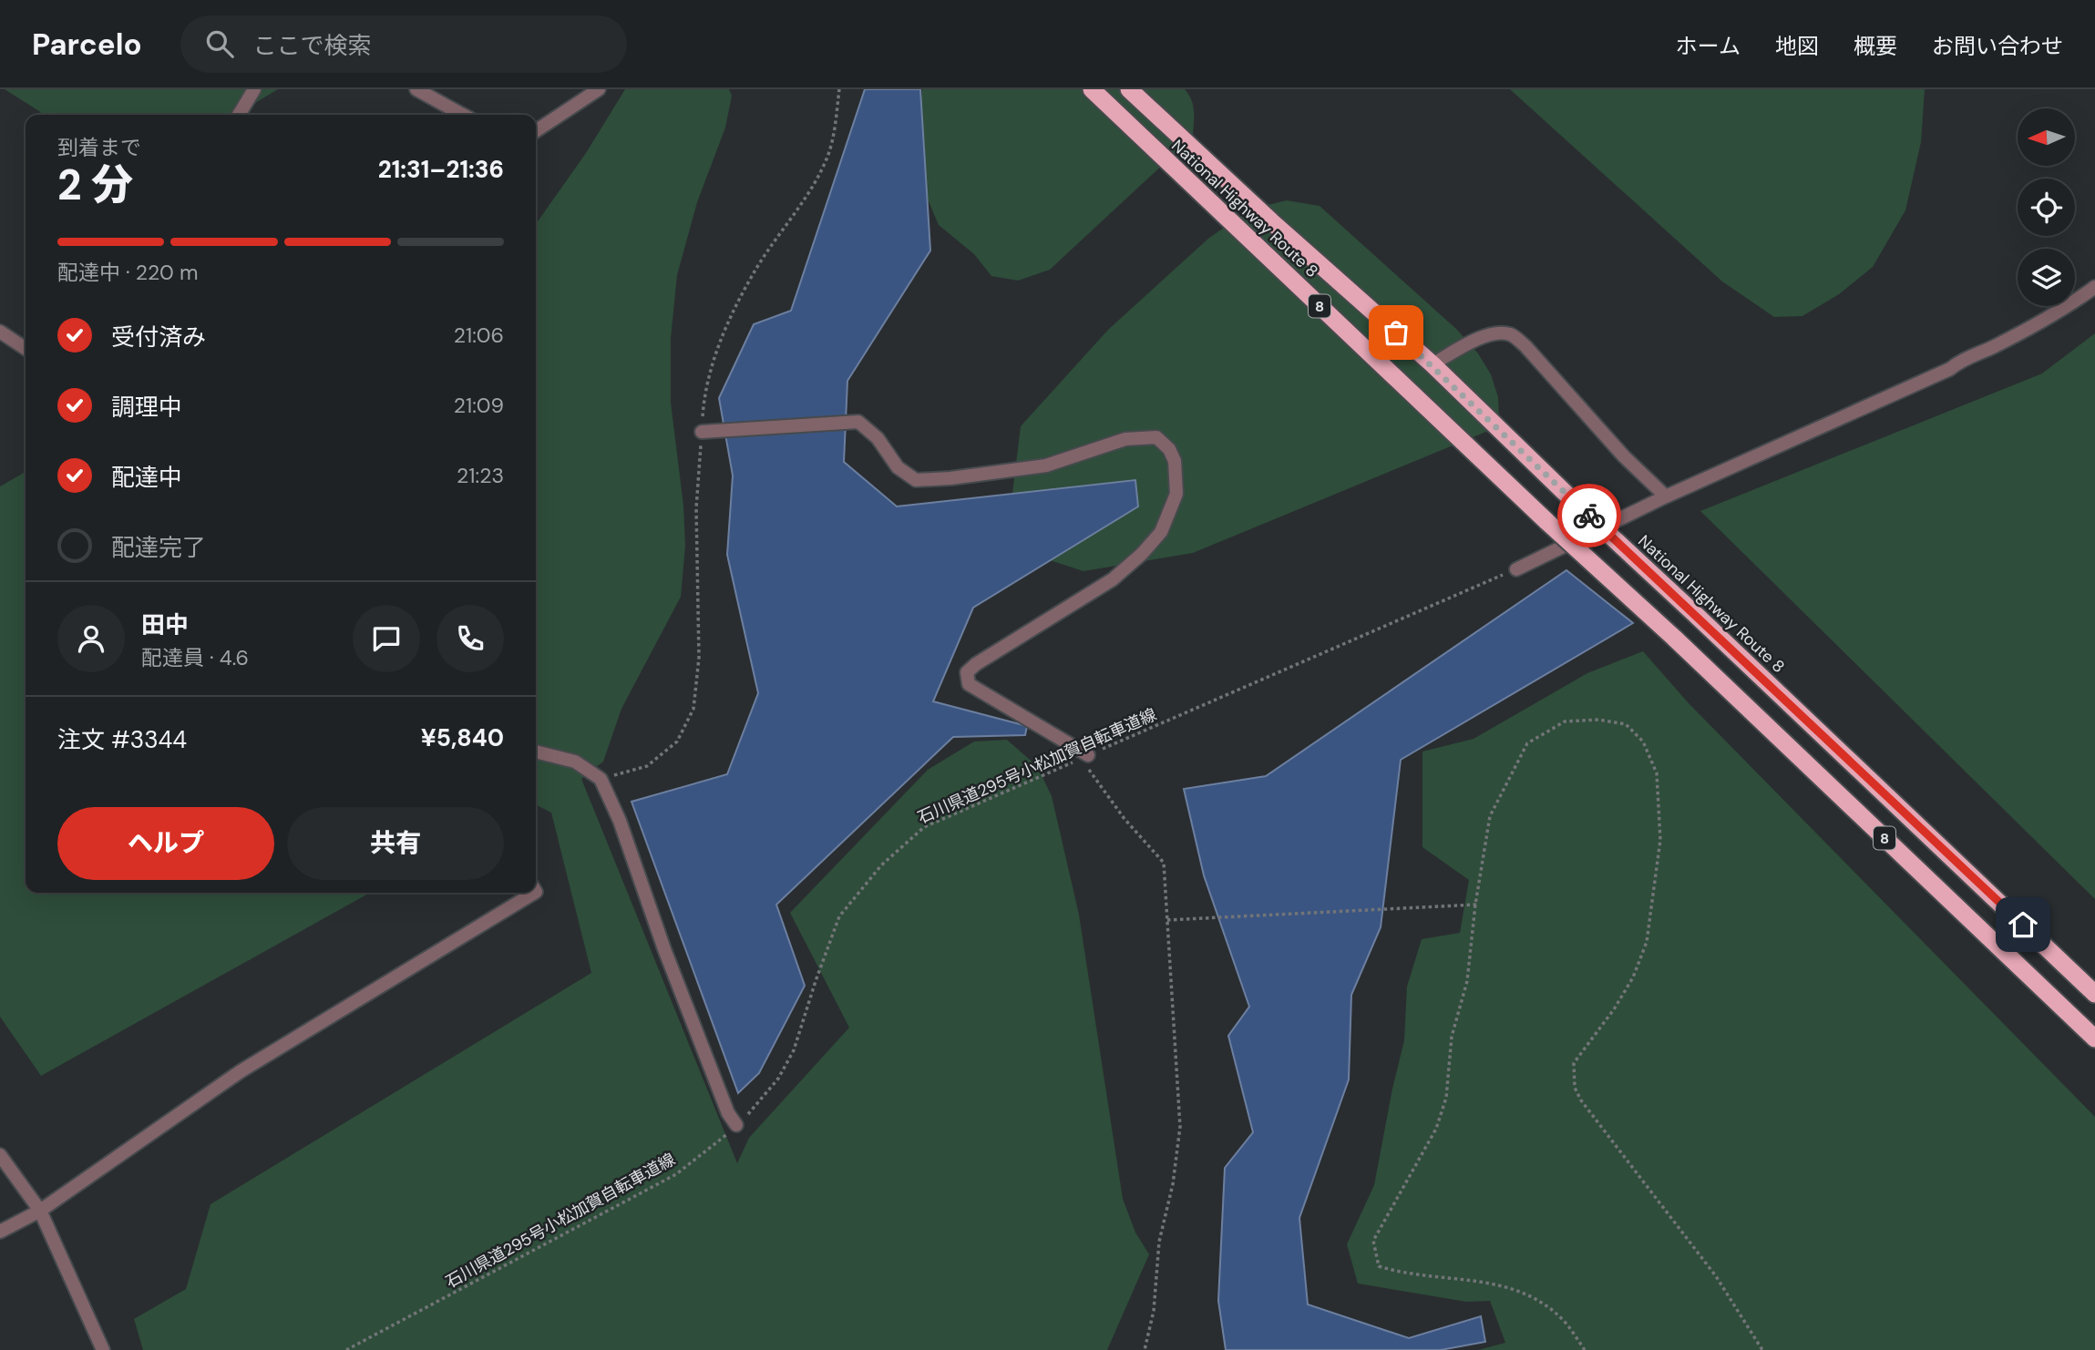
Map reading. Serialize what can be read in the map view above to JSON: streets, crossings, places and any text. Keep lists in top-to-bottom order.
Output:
{
  "streets": {
    "highway": ["National Highway Route 8", "8"],
    "path": ["石川県道295号小松加賀自転車道線"]
  },
  "north": "left",
  "page": {
    "header": "Parcelo",
    "search": "ここで検索",
    "nav": [
      "ホーム",
      "地図",
      "概要",
      "お問い合わせ"
    ],
    "heading": ["2 分", "到着まで", "21:31–21:36"],
    "panel": [
      "田中",
      "配達員 · 4.6",
      "注文 #3344",
      "¥5,840"
    ],
    "bar": "配達中 · 220 m",
    "list": [
      ["受付済み", "21:06"],
      ["調理中", "21:09"],
      ["配達中", "21:23"],
      "配達完了"
    ],
    "buttons": ["ヘルプ", "共有"]
  }
}
